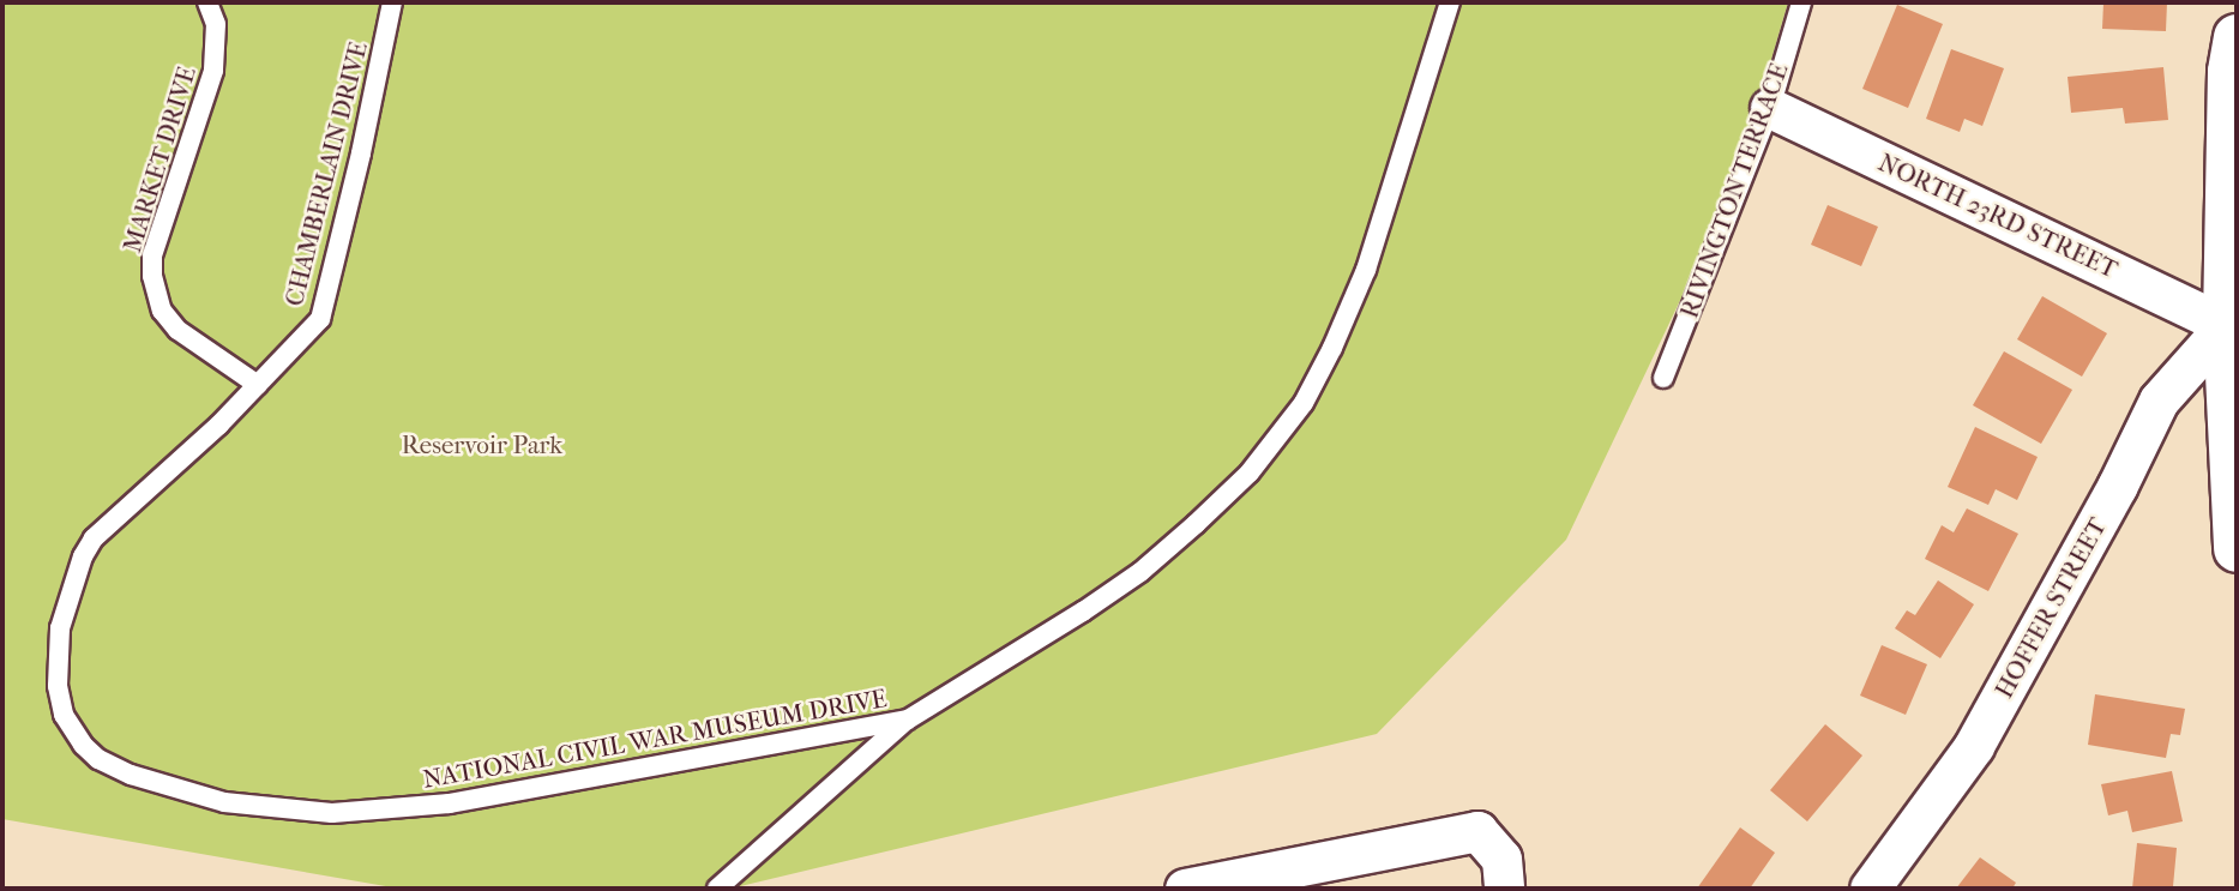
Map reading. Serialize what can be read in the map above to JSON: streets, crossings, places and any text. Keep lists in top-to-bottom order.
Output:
{
  "streets": {
    "street": ["NORTH 23RD STREET", "HOFFER STREET"],
    "lane": [
      "MARKET DRIVE",
      "CHAMBERLAIN DRIVE",
      "RIVINGTON TERRACE",
      "NATIONAL CIVIL WAR MUSEUM DRIVE"
    ]
  },
  "crossings": [
    ["MARKET DRIVE", "CHAMBERLAIN DRIVE"],
    ["MARKET DRIVE", "NATIONAL CIVIL WAR MUSEUM DRIVE"],
    ["CHAMBERLAIN DRIVE", "NATIONAL CIVIL WAR MUSEUM DRIVE"],
    ["RIVINGTON TERRACE", "NORTH 23RD STREET"],
    ["NORTH 23RD STREET", "HOFFER STREET"]
  ],
  "parks": ["Reservoir Park"]
}
